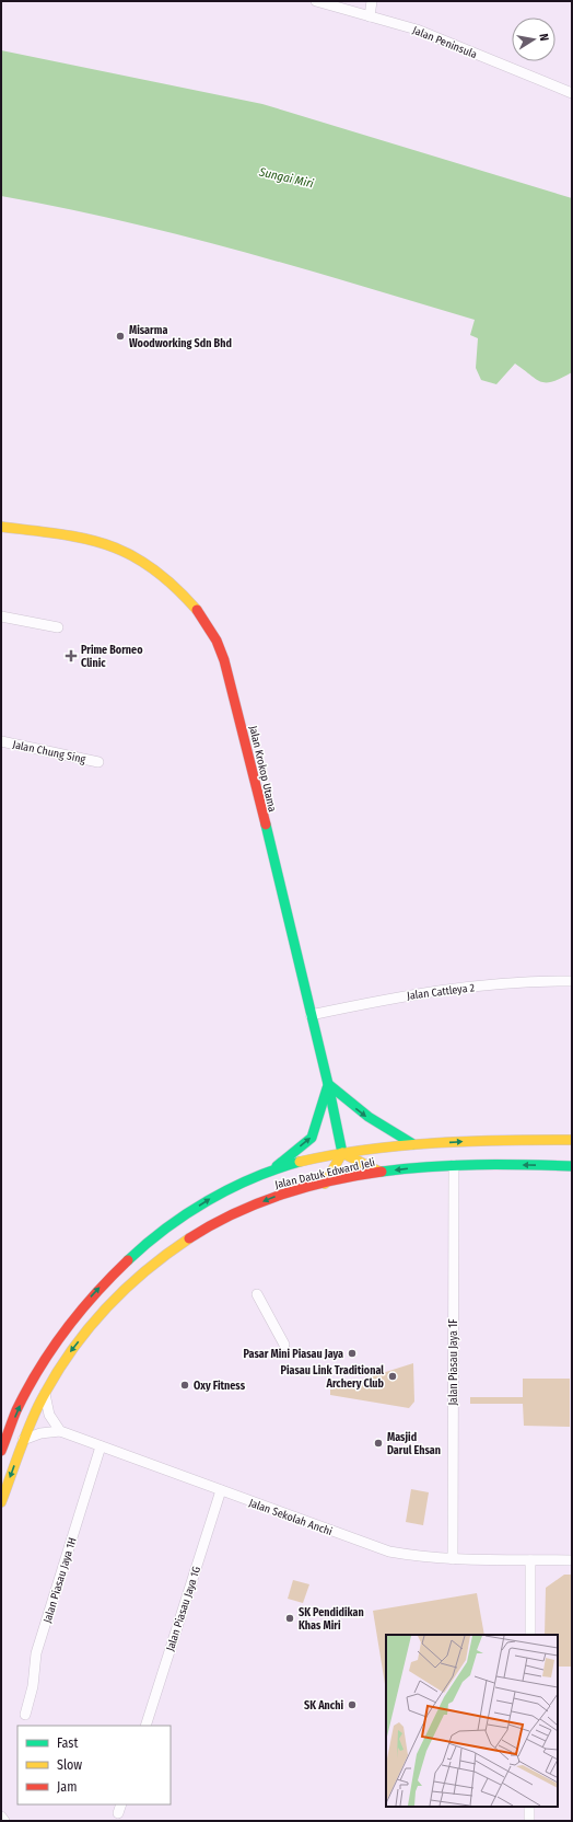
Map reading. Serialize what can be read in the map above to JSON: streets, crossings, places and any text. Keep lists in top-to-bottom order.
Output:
{
  "streets": {
    "street": [
      "Jalan Peninsula",
      "Jalan Chung Sing",
      "Jalan Krokop Utama",
      "Jalan Cattleya 2",
      "Jalan Datuk Edward Jeli",
      "Jalan Piasau Jaya 1F",
      "Jalan Sekolah Anchi",
      "Jalan Piasau Jaya 1H",
      "Jalan Piasau Jaya 1G"
    ]
  },
  "crossings": [
    ["Jalan Krokop Utama", "Jalan Cattleya 2"],
    ["Jalan Krokop Utama", "Jalan Datuk Edward Jeli"],
    ["Jalan Datuk Edward Jeli", "Jalan Piasau Jaya 1F"],
    ["Jalan Piasau Jaya 1F", "Jalan Sekolah Anchi"],
    ["Jalan Sekolah Anchi", "Jalan Piasau Jaya 1H"],
    ["Jalan Sekolah Anchi", "Jalan Piasau Jaya 1G"]
  ],
  "water": ["Sungai Miri"],
  "places": {
    "other": [
      "Misarma Woodworking Sdn Bhd",
      "Pasar Mini Piasau Jaya",
      "Piasau Link Traditional Archery Club",
      "Oxy Fitness",
      "Masjid Darul Ehsan",
      "SK Pendidikan Khas Miri",
      "SK Anchi"
    ],
    "health": ["Prime Borneo Clinic"]
  },
  "legend": ["Fast", "Slow", "Jam"],
  "north": "right"
}
